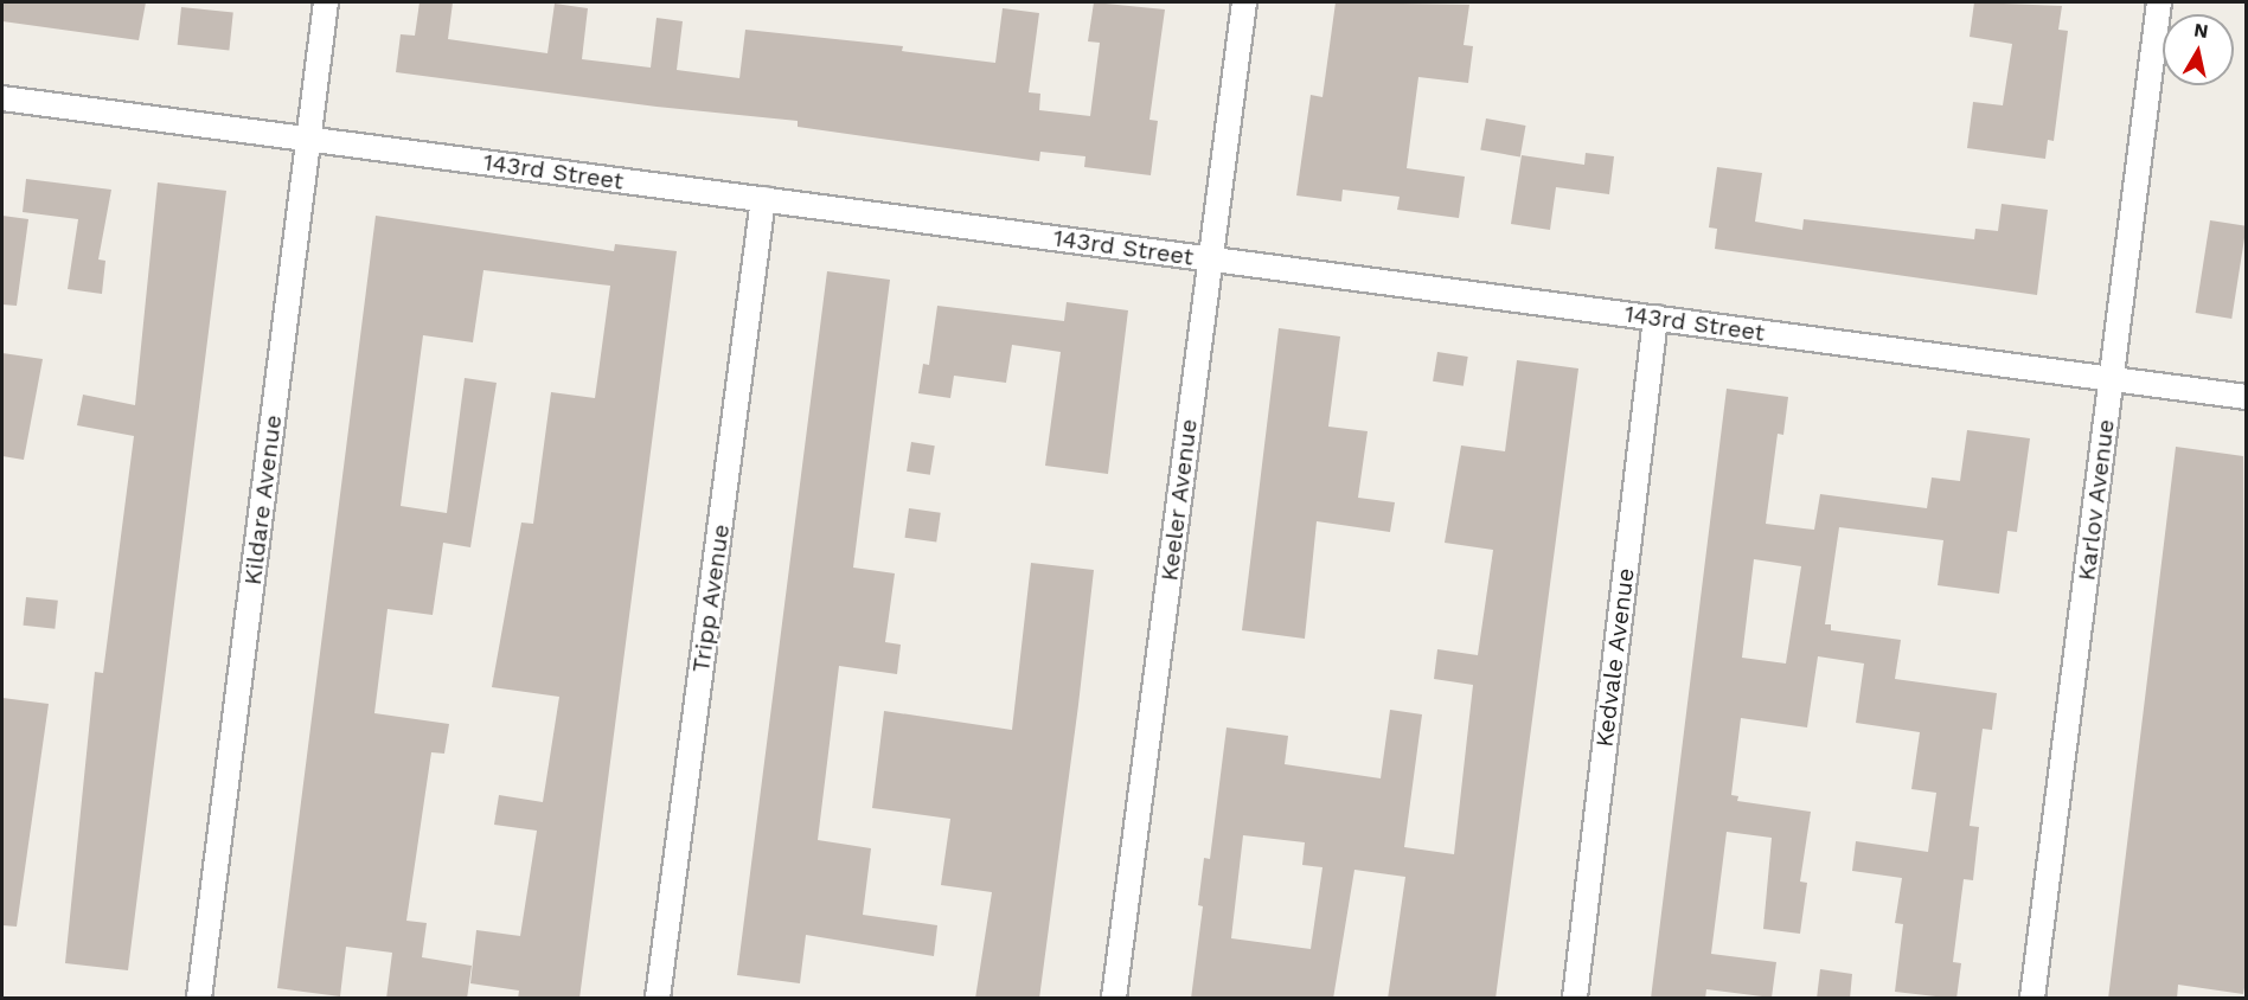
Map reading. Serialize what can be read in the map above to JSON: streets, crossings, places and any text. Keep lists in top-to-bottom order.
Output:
{
  "streets": {
    "street": [
      "143rd Street",
      "Kildare Avenue",
      "Keeler Avenue",
      "Karlov Avenue",
      "Tripp Avenue",
      "Kedvale Avenue"
    ]
  },
  "crossings": [
    ["143rd Street", "Kildare Avenue"],
    ["143rd Street", "Keeler Avenue"],
    ["143rd Street", "Karlov Avenue"],
    ["143rd Street", "Tripp Avenue"],
    ["143rd Street", "Kedvale Avenue"]
  ],
  "north": "top"
}
